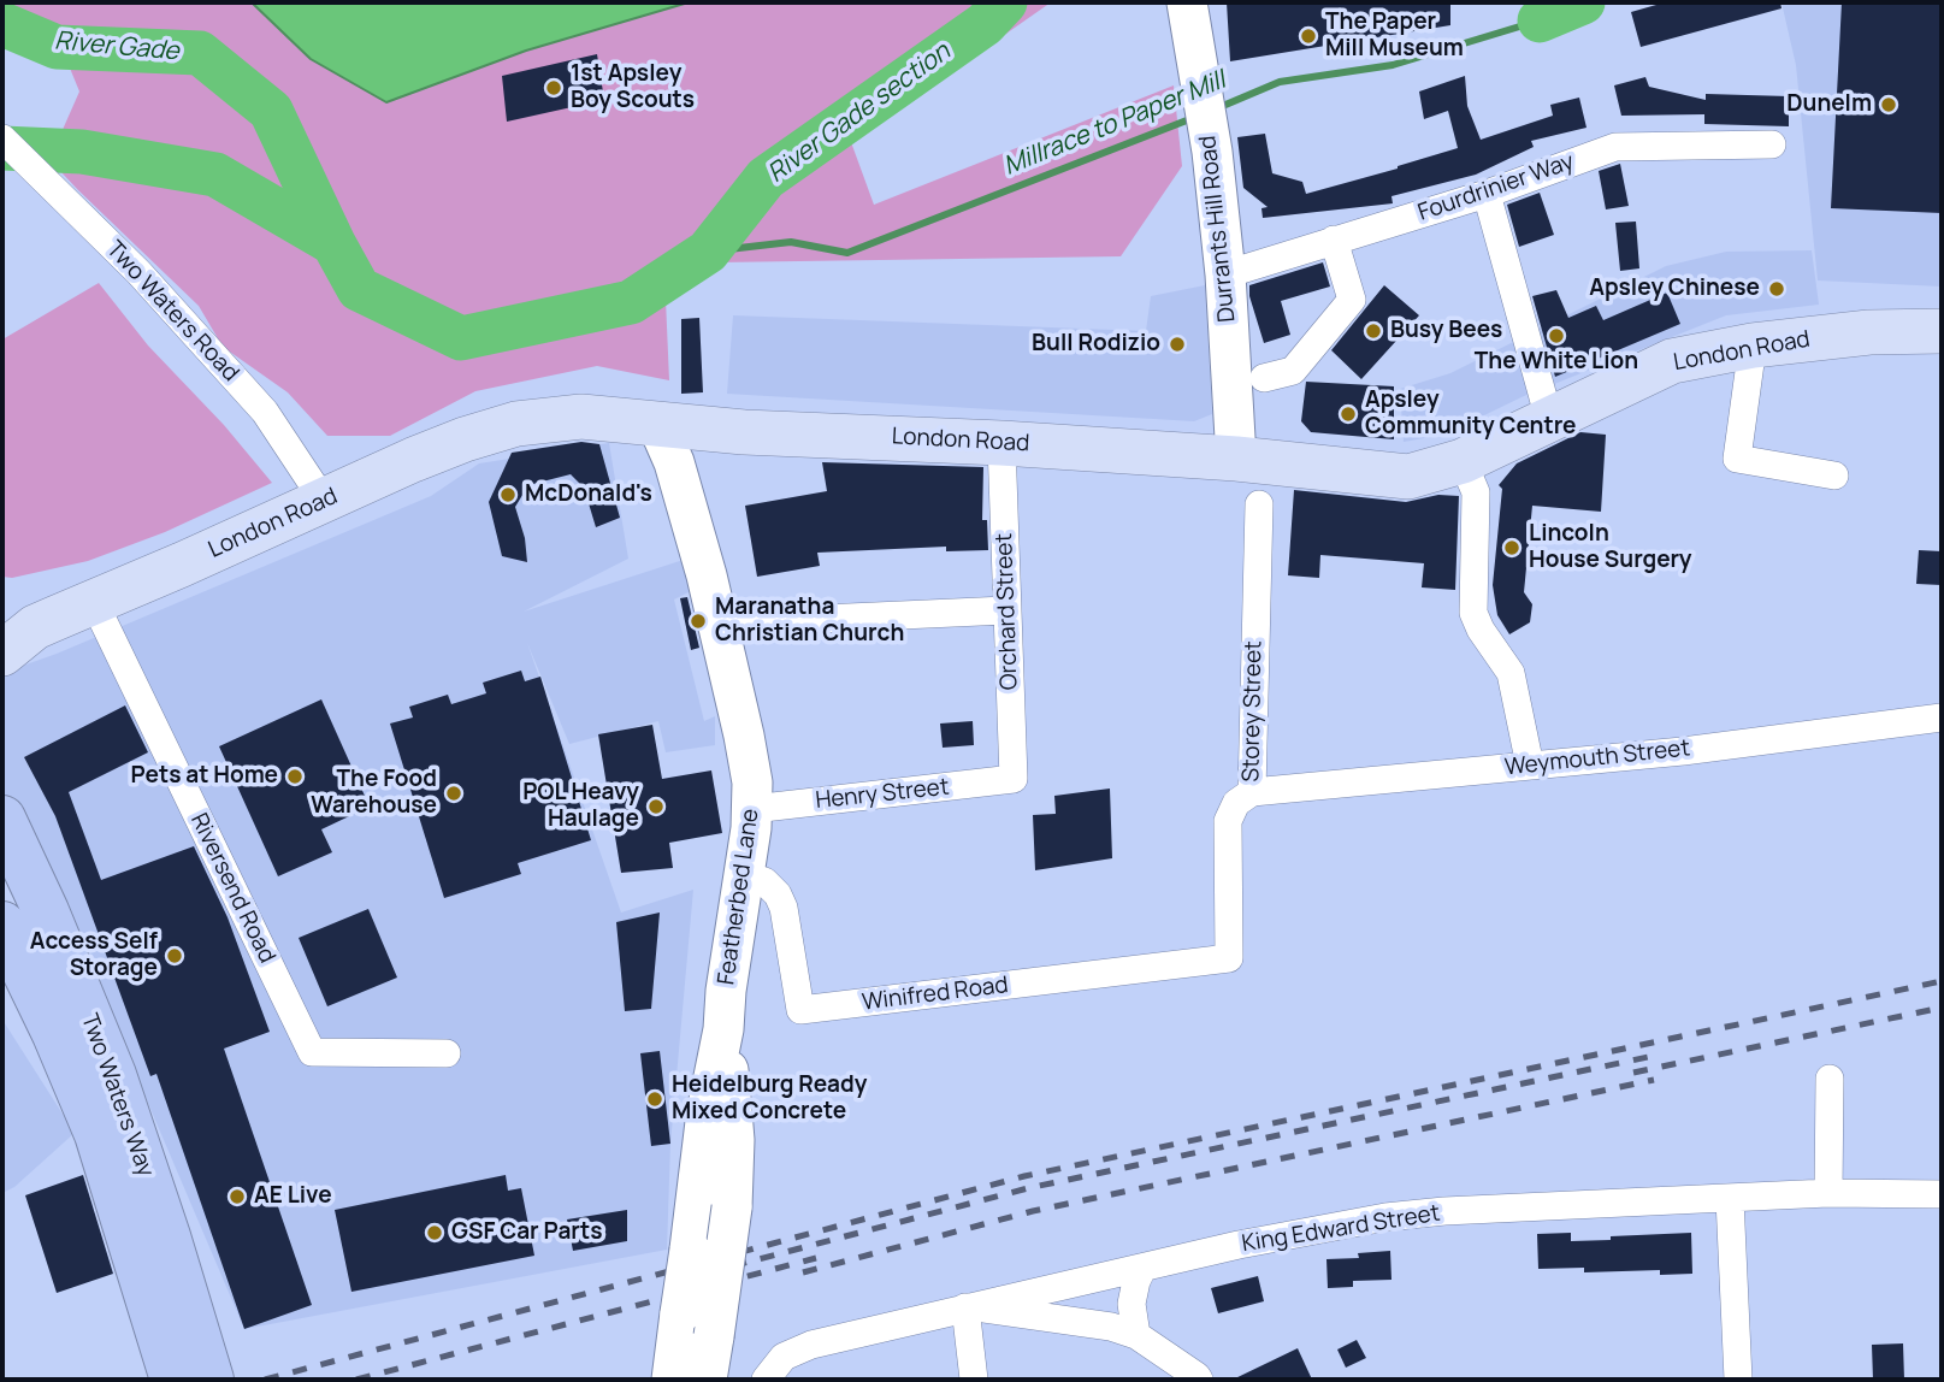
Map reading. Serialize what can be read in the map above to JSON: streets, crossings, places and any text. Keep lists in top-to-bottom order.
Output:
{
  "streets": {
    "highway": ["Two Waters Way"],
    "main road": ["London Road"],
    "street": [
      "Fourdrinier Way",
      "Durrants Hill Road",
      "Two Waters Road",
      "Orchard Street",
      "Storey Street",
      "Weymouth Street",
      "Henry Street",
      "Riversend Road",
      "Featherbed Lane",
      "Winifred Road",
      "King Edward Street"
    ]
  },
  "crossings": [
    ["Fourdrinier Way", "Durrants Hill Road"],
    ["Durrants Hill Road", "London Road"],
    ["Two Waters Road", "London Road"],
    ["London Road", "Orchard Street"],
    ["London Road", "Riversend Road"],
    ["London Road", "Featherbed Lane"],
    ["Orchard Street", "Henry Street"],
    ["Storey Street", "Weymouth Street"],
    ["Storey Street", "Winifred Road"],
    ["Henry Street", "Featherbed Lane"],
    ["Featherbed Lane", "Winifred Road"]
  ],
  "water": ["River Gade", "River Gade section", "Millrace to Paper Mill"],
  "places": [
    "The Paper Mill Museum",
    "1st Apsley Boy Scouts",
    "Dunelm",
    "Apsley Chinese",
    "Busy Bees",
    "The White Lion",
    "Bull Rodizio",
    "Apsley Community Centre",
    "McDonald's",
    "Lincoln House Surgery",
    "Maranatha Christian Church",
    "Pets at Home",
    "The Food Warehouse",
    "POL Heavy Haulage",
    "Access Self Storage",
    "Heidelburg Ready Mixed Concrete",
    "AE Live",
    "GSF Car Parts"
  ]
}
